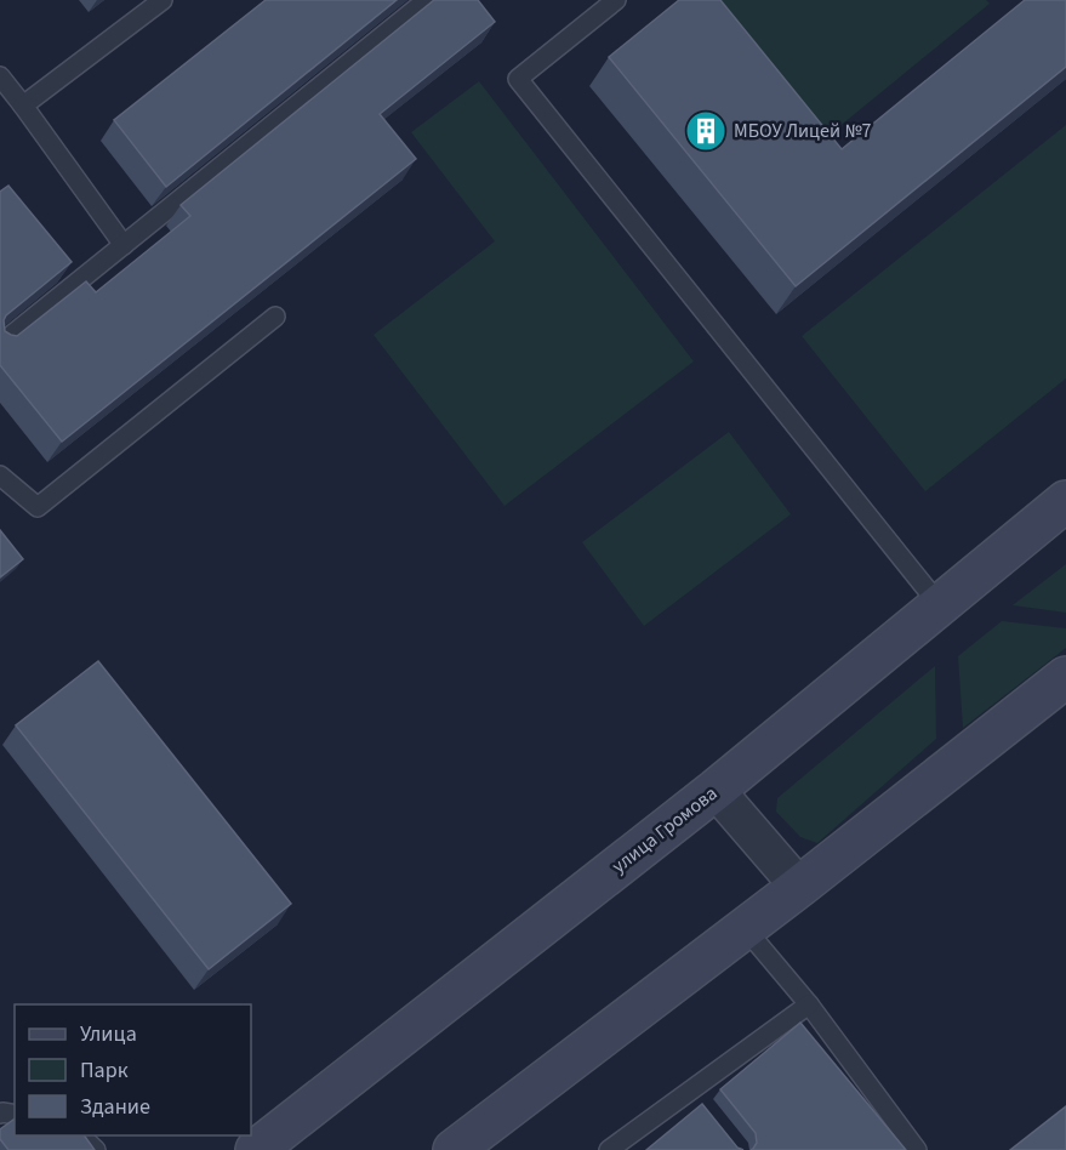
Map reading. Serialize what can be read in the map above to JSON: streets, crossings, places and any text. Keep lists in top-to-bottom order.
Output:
{
  "streets": {
    "street": ["улица Громова"]
  },
  "places": {
    "building": ["МБОУ Лицей №7"]
  },
  "legend": ["Улица", "Парк", "Здание"]
}
